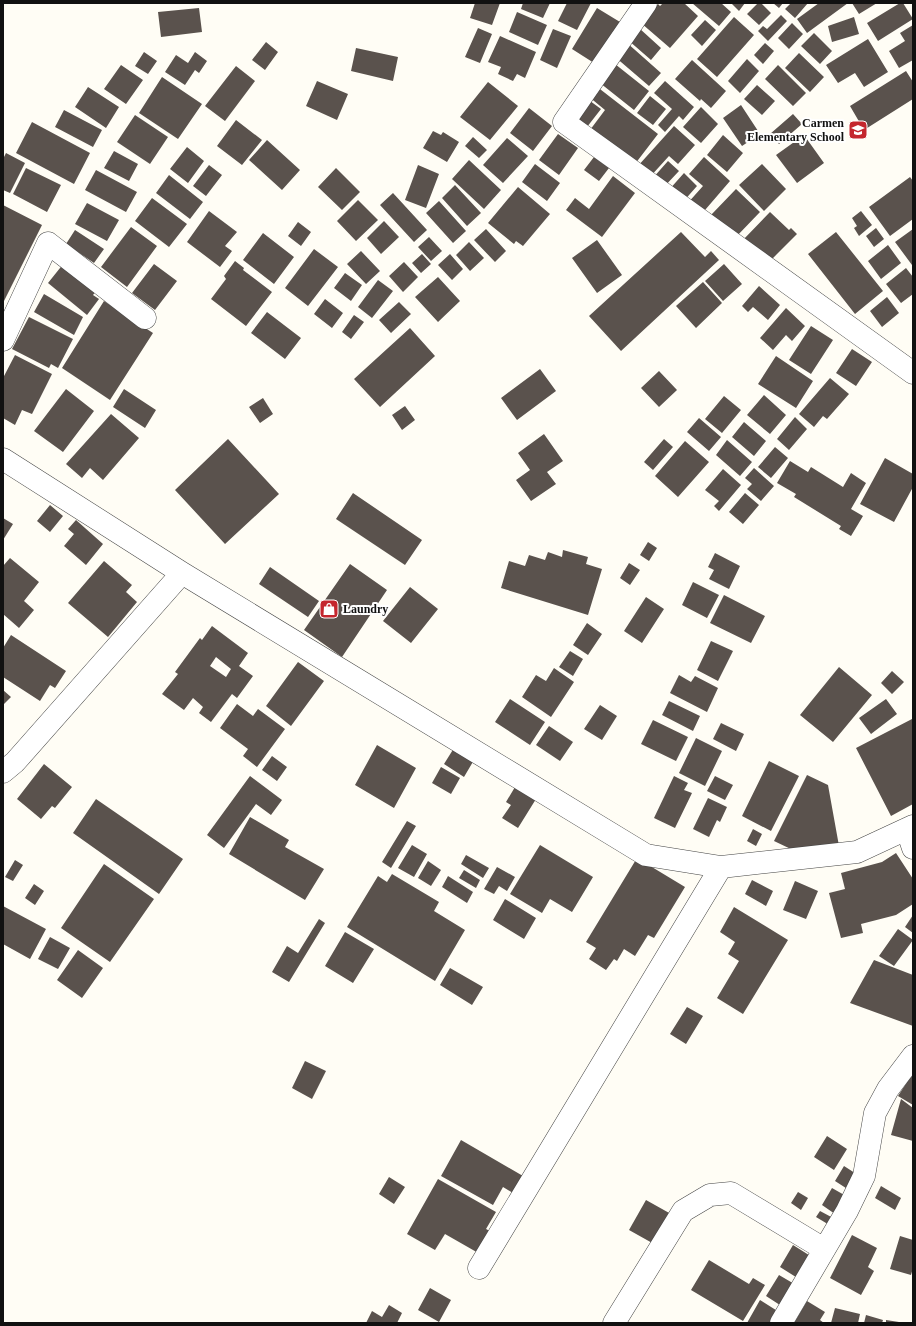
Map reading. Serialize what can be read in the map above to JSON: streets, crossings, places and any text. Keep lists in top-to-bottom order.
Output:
{
  "places": {
    "school or university": ["Carmen Elementary School"],
    "shop": ["Laundry"]
  }
}
